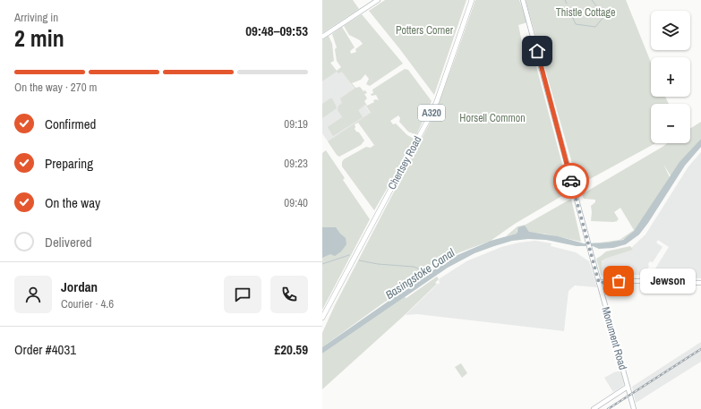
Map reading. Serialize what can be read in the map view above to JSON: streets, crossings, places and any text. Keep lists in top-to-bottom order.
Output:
{
  "streets": {
    "main road": ["A320", "Chertsey Road"],
    "street": ["Monument Road"]
  },
  "water": ["Basingstoke Canal"],
  "parks": ["Thistle Cottage", "Potters Corner", "Horsell Common"],
  "places": ["Jewson"],
  "page": {
    "heading": ["2 min", "Arriving in", "09:48–09:53"],
    "panel": [
      "Jordan",
      "Courier · 4.6",
      "Order #4031",
      "£20.59"
    ],
    "map_buttons": ["+", "−"],
    "bar": "On the way · 270 m",
    "list": [
      ["Confirmed", "09:19"],
      ["Preparing", "09:23"],
      ["On the way", "09:40"],
      "Delivered"
    ],
    "bubble": "Jewson"
  }
}
